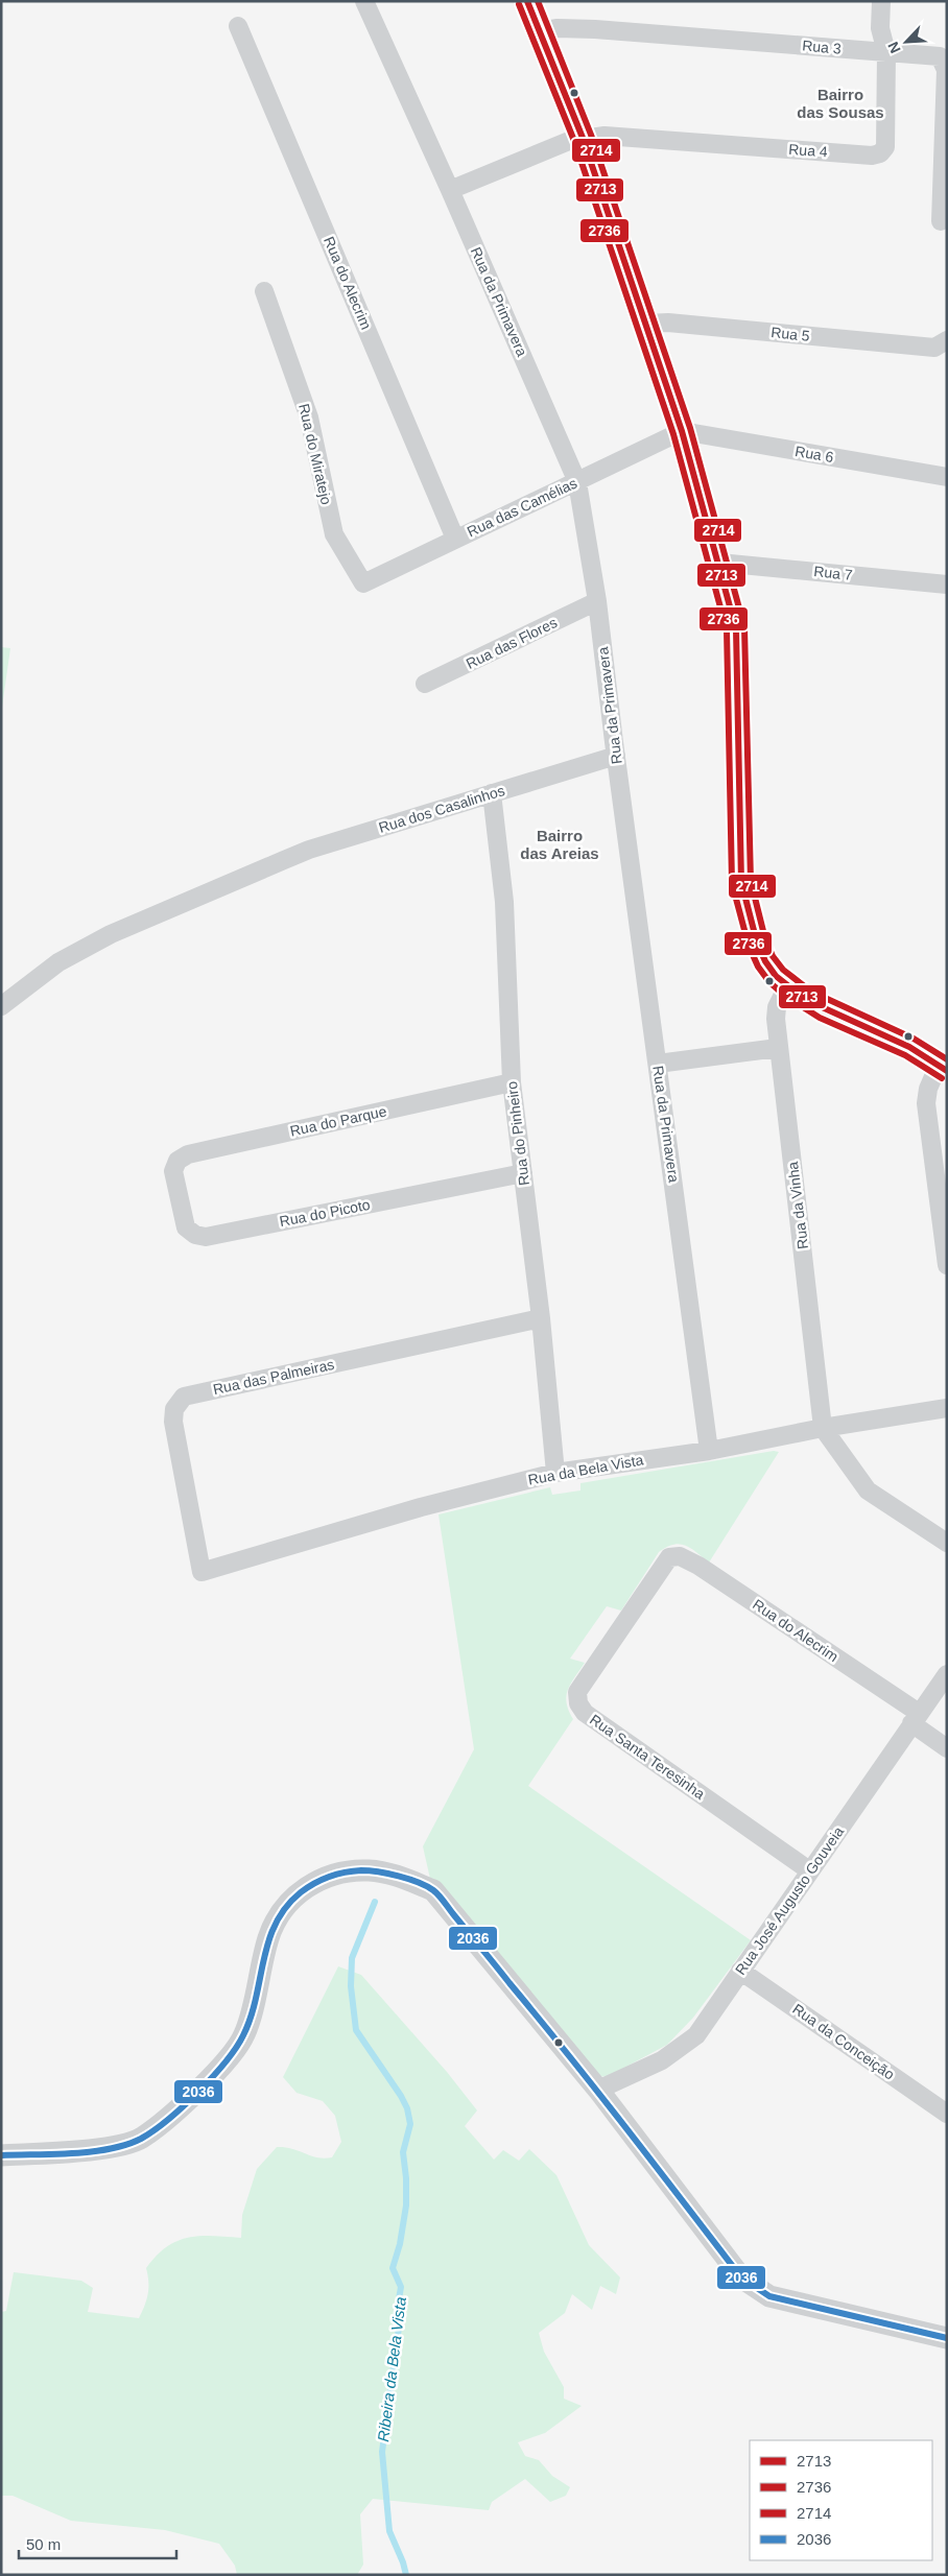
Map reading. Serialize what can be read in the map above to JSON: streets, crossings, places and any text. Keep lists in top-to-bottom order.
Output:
{
  "streets": {
    "street": [
      "Rua 3",
      "Rua 4",
      "Rua do Alecrim",
      "Rua da Primavera",
      "Rua 5",
      "Rua do Miratejo",
      "Rua 6",
      "Rua das Camélias",
      "Rua 7",
      "Rua das Flores",
      "Rua dos Casalinhos",
      "Rua do Parque",
      "Rua do Pinheiro",
      "Rua da Vinha",
      "Rua do Picoto",
      "Rua das Palmeiras",
      "Rua da Bela Vista",
      "Rua Santa Teresinha",
      "Rua José Augusto Gouveia",
      "Rua da Conceição"
    ]
  },
  "crossings": [
    ["Rua 3", "Rua 4"],
    ["Rua do Alecrim", "Rua das Camélias"],
    ["Rua do Alecrim", "Rua Santa Teresinha"],
    ["Rua do Alecrim", "Rua José Augusto Gouveia"],
    ["Rua da Primavera", "Rua das Camélias"],
    ["Rua da Primavera", "Rua das Flores"],
    ["Rua da Primavera", "Rua dos Casalinhos"],
    ["Rua da Primavera", "Rua da Bela Vista"],
    ["Rua do Miratejo", "Rua das Camélias"],
    ["Rua 6", "Rua das Camélias"],
    ["Rua dos Casalinhos", "Rua do Pinheiro"],
    ["Rua do Parque", "Rua do Pinheiro"],
    ["Rua do Parque", "Rua do Picoto"],
    ["Rua do Pinheiro", "Rua do Picoto"],
    ["Rua do Pinheiro", "Rua das Palmeiras"],
    ["Rua do Pinheiro", "Rua da Bela Vista"],
    ["Rua da Vinha", "Rua da Bela Vista"],
    ["Rua das Palmeiras", "Rua da Bela Vista"],
    ["Rua Santa Teresinha", "Rua José Augusto Gouveia"],
    ["Rua José Augusto Gouveia", "Rua da Conceição"]
  ],
  "districts": ["Bairro das Sousas", "Bairro das Areias"],
  "water": ["Ribeira da Bela Vista"],
  "lines": [
    "transit line 2713",
    "transit line 2714",
    "transit line 2736",
    "transit line 2036"
  ],
  "legend": [
    "2713",
    "2736",
    "2714",
    "2036"
  ],
  "scale_bar": "50 m",
  "north": "bottom left"
}
